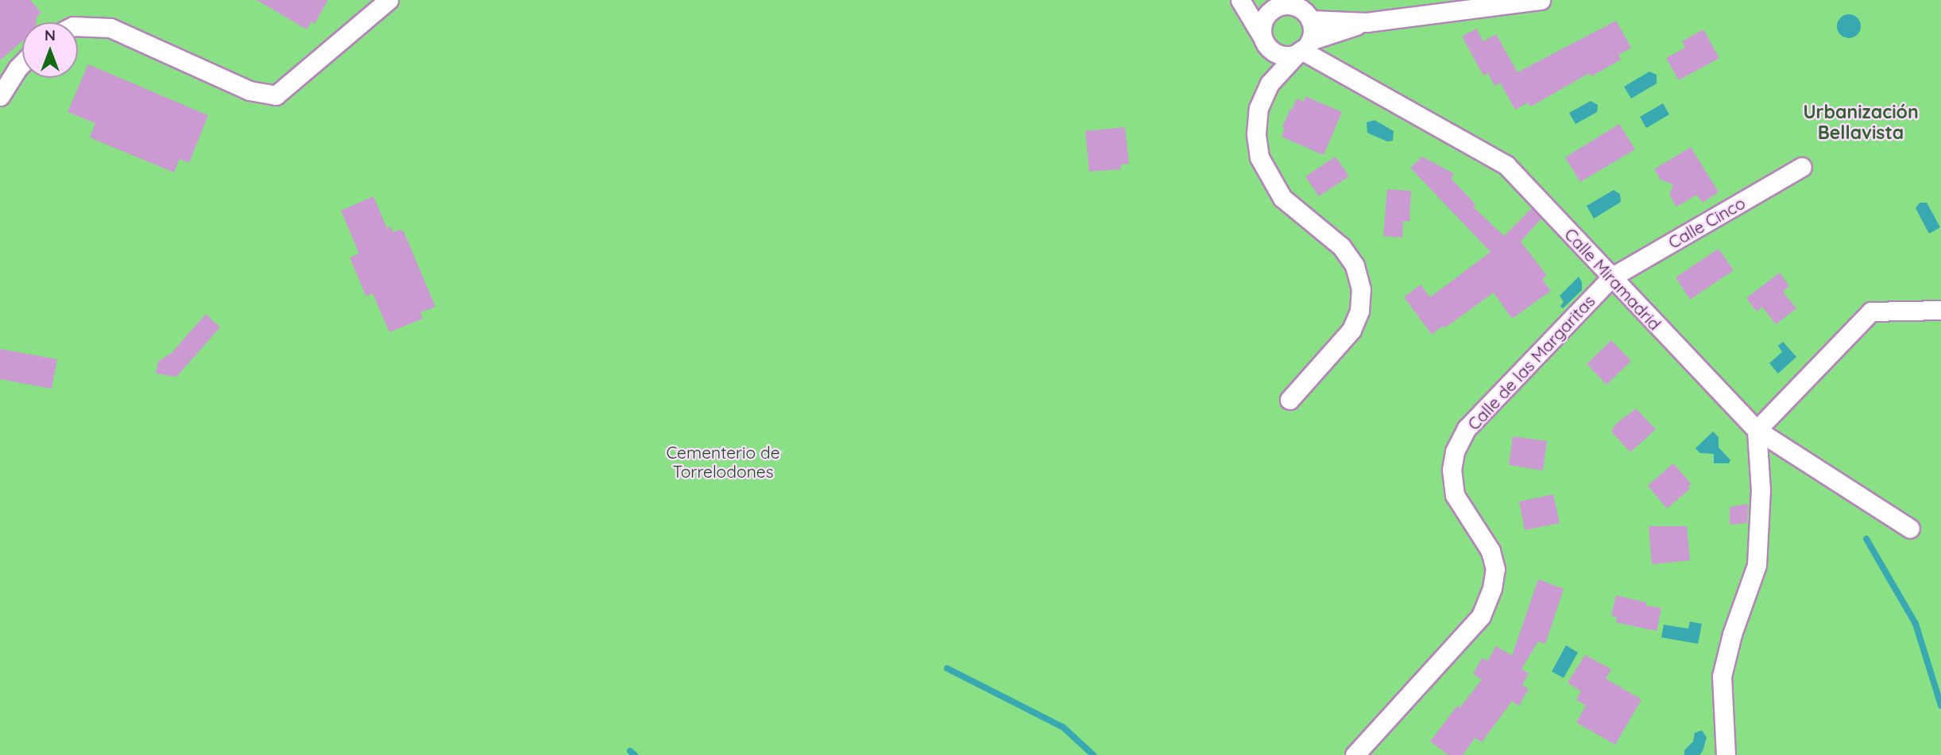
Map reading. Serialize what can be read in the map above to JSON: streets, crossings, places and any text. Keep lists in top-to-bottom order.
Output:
{
  "streets": {
    "street": ["Calle Cinco", "Calle Miramadrid", "Calle de las Margaritas"]
  },
  "crossings": [
    ["Calle Cinco", "Calle Miramadrid"],
    ["Calle Cinco", "Calle de las Margaritas"],
    ["Calle Miramadrid", "Calle de las Margaritas"]
  ],
  "districts": ["Urbanización Bellavista"],
  "parks": ["Cementerio de Torrelodones"],
  "north": "top"
}
